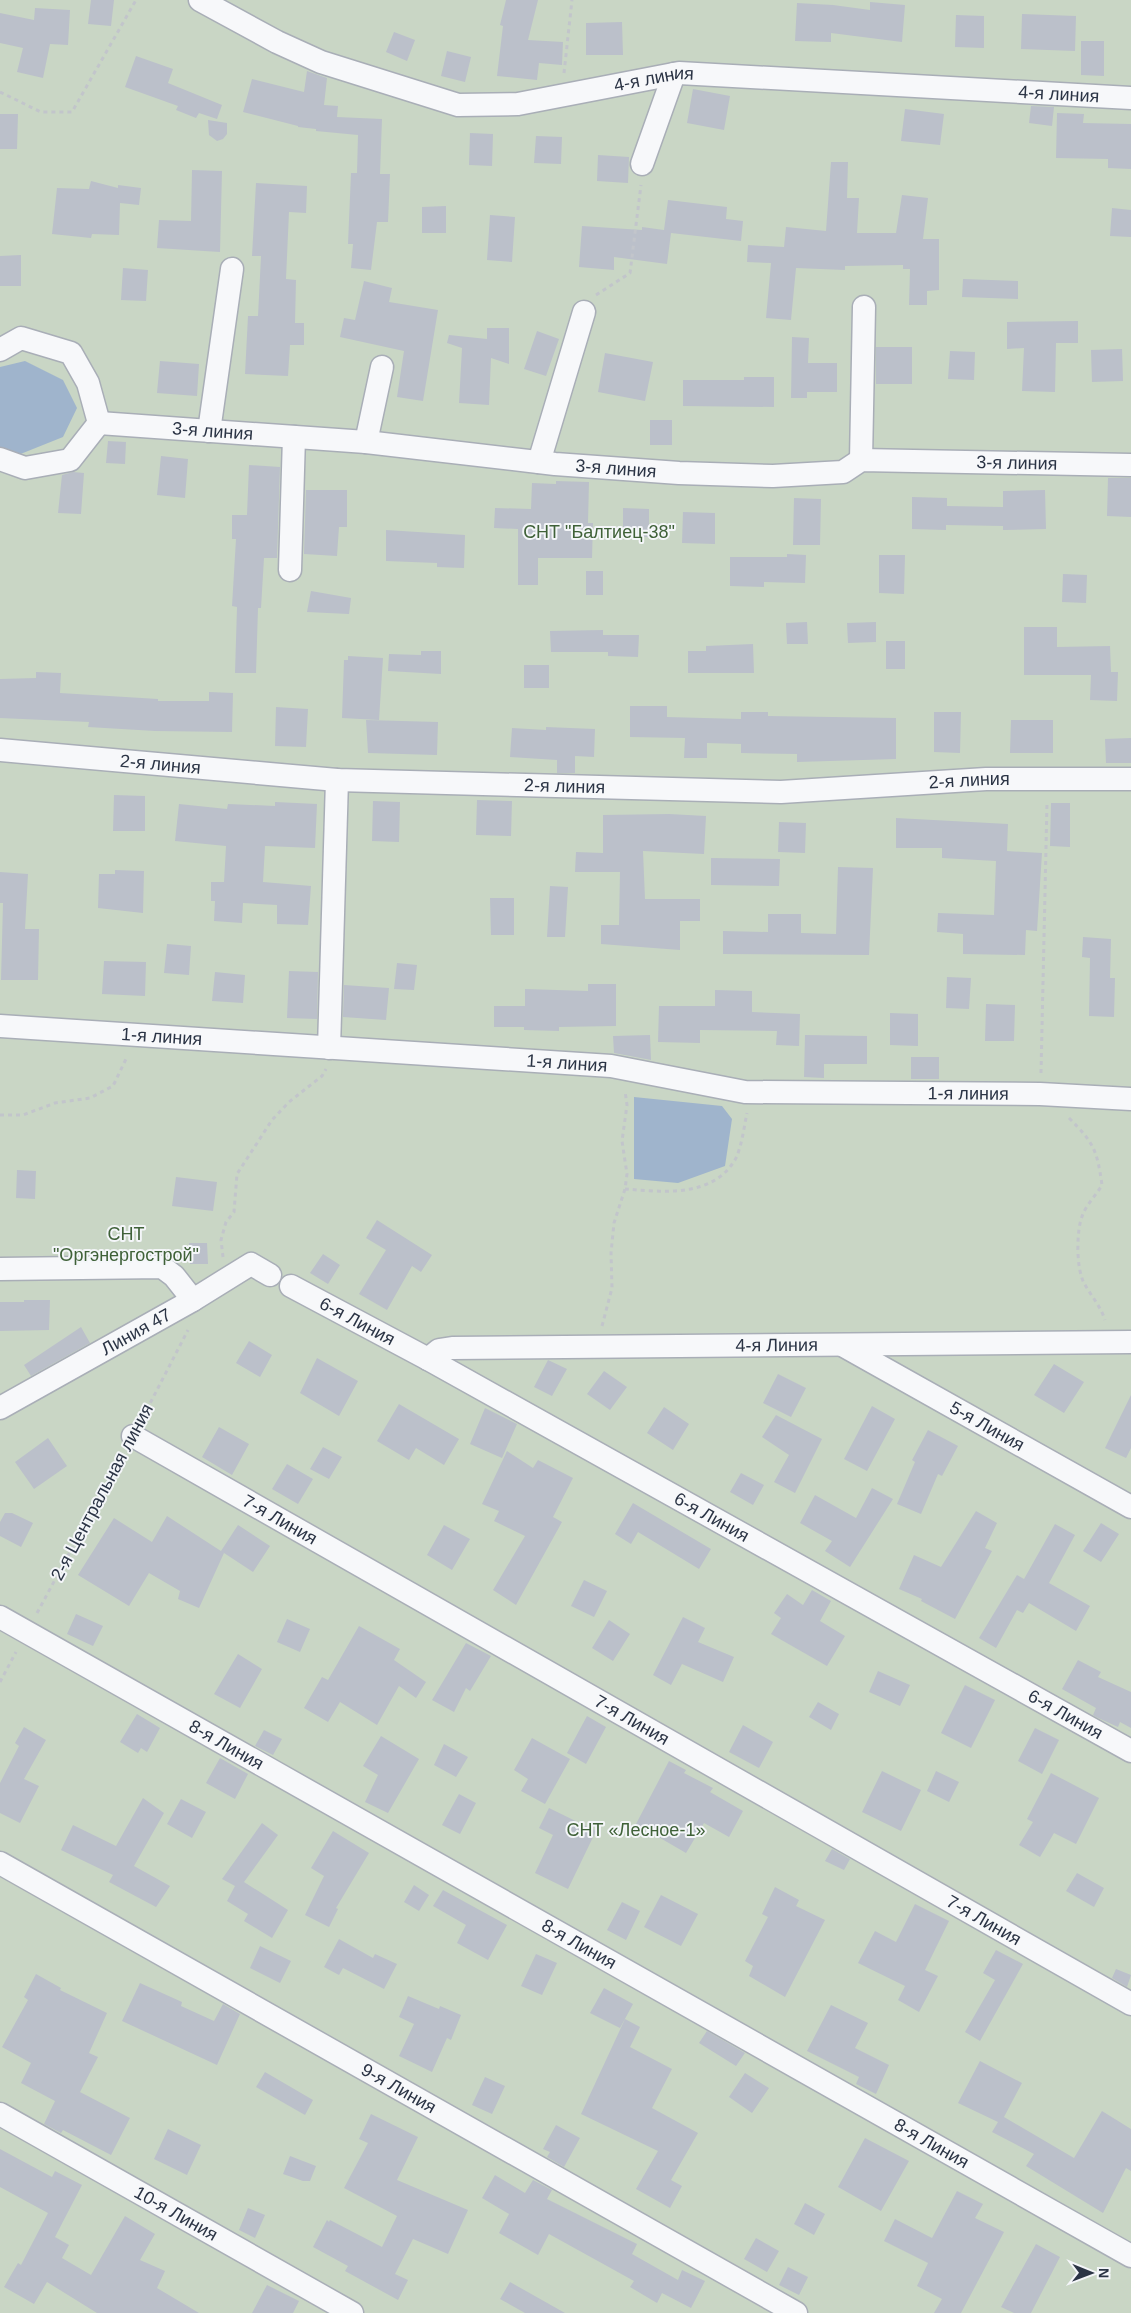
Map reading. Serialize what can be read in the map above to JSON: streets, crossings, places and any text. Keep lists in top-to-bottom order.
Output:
{
  "streets": {
    "street": [
      "4-я линия",
      "3-я линия",
      "2-я линия",
      "1-я линия",
      "6-я Линия",
      "Линия 47",
      "4-я Линия",
      "5-я Линия",
      "7-я Линия",
      "8-я Линия",
      "9-я Линия",
      "10-я Линия"
    ],
    "path": ["2-я Центральная линия"]
  },
  "crossings": [
    ["6-я Линия", "4-я Линия"],
    ["Линия 47", "2-я Центральная линия"],
    ["4-я Линия", "5-я Линия"],
    ["2-я Центральная линия", "7-я Линия"],
    ["2-я Центральная линия", "8-я Линия"]
  ],
  "parks": ["СНТ \"Балтиец-38\"", "СНТ \"Оргэнергострой\"", "СНТ «Лесное-1»"],
  "north": "right"
}
